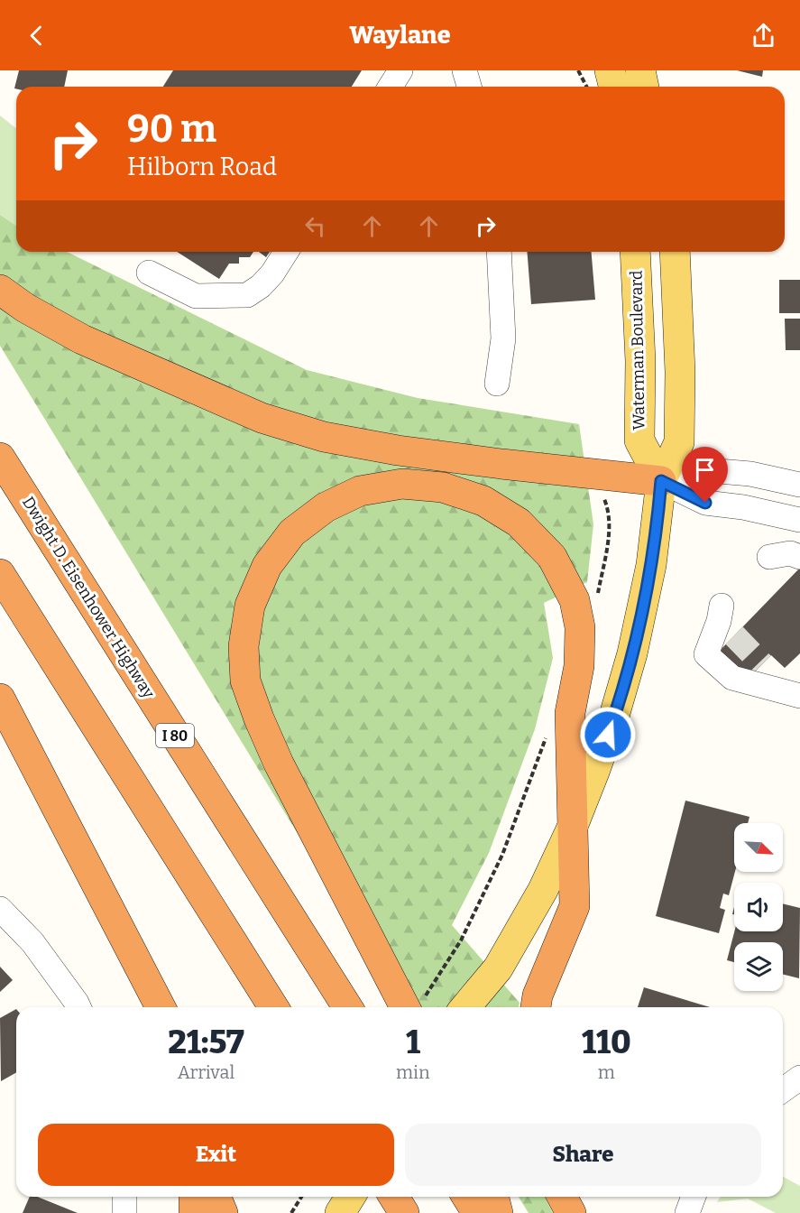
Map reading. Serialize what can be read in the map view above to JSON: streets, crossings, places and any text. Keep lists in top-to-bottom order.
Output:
{
  "streets": {
    "highway": ["Dwight D. Eisenhower Highway", "I 80"],
    "main road": ["Waterman Boulevard"]
  },
  "north": "bottom right",
  "page": {
    "header": "Waylane",
    "turn": ["90 m", "Hilborn Road"],
    "eta": [
      "21:57",
      "Arrival",
      "1",
      "min",
      "110",
      "m"
    ],
    "buttons": ["Exit", "Share"]
  }
}
